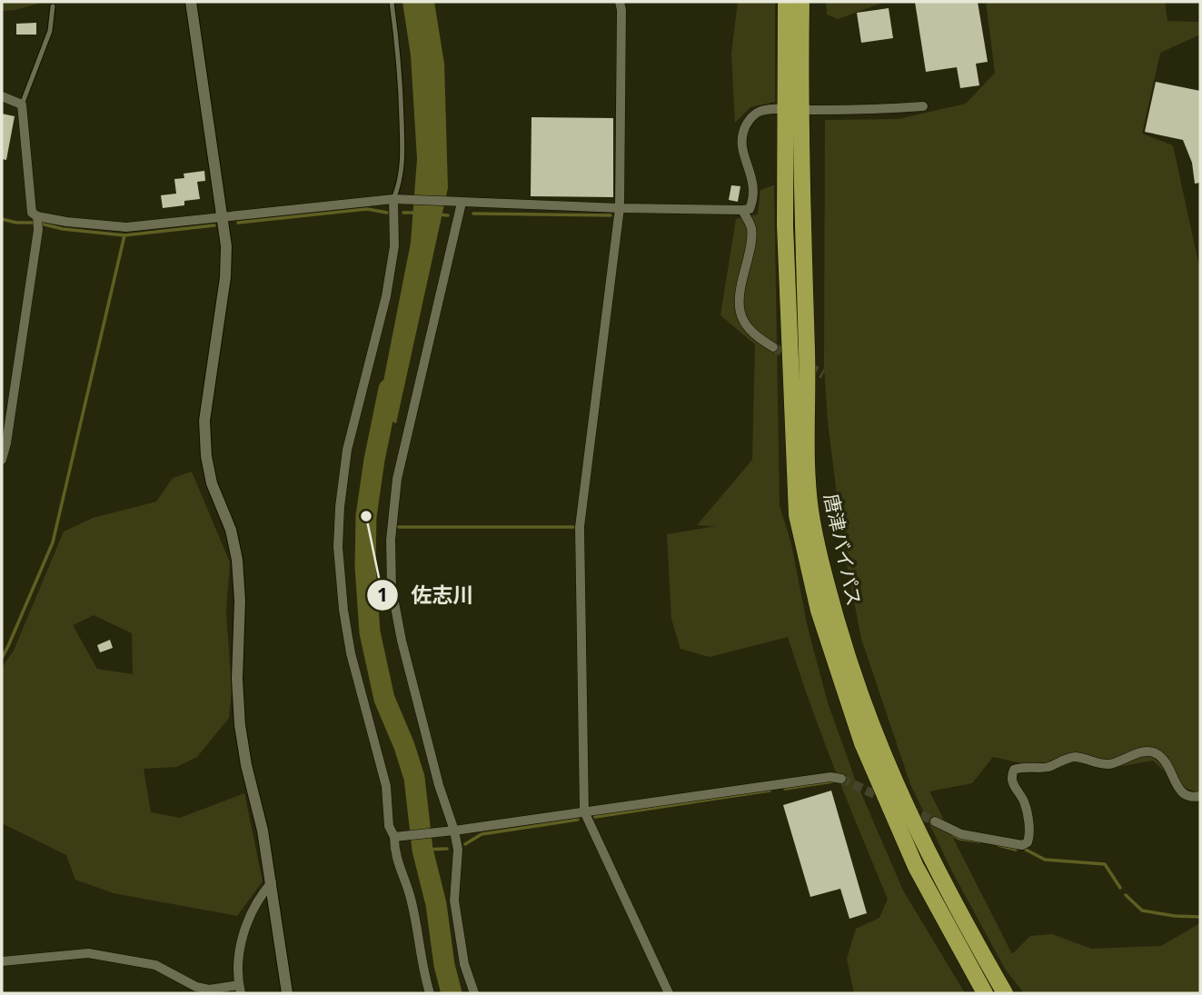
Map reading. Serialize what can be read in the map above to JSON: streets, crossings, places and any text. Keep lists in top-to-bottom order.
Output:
{
  "streets": {
    "highway": ["唐津バイパス"]
  },
  "places": ["佐志川"]
}
